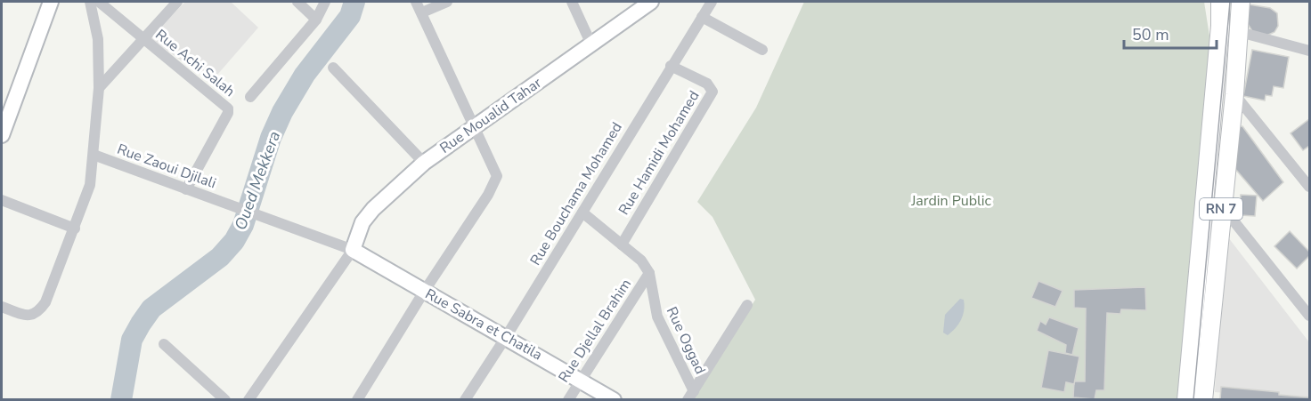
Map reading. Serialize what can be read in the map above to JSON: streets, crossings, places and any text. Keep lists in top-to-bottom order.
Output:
{
  "streets": {
    "main road": ["RN 7"],
    "street": [
      "Rue Achi Salah",
      "Rue Moualid Tahar",
      "Rue Hamidi Mohamed",
      "Rue Zaoui Djilali",
      "Rue Bouchama Mohamed",
      "Rue Sabra et Chatila",
      "Rue Djellal Brahim",
      "Rue Oggad"
    ]
  },
  "crossings": [
    ["Rue Achi Salah", "Rue Zaoui Djilali"],
    ["Rue Moualid Tahar", "Rue Zaoui Djilali"],
    ["Rue Moualid Tahar", "Rue Sabra et Chatila"],
    ["Rue Hamidi Mohamed", "Rue Bouchama Mohamed"],
    ["Rue Hamidi Mohamed", "Rue Djellal Brahim"],
    ["Rue Zaoui Djilali", "Rue Sabra et Chatila"],
    ["Rue Bouchama Mohamed", "Rue Sabra et Chatila"],
    ["Rue Bouchama Mohamed", "Rue Djellal Brahim"],
    ["Rue Sabra et Chatila", "Rue Djellal Brahim"],
    ["Rue Djellal Brahim", "Rue Oggad"]
  ],
  "water": ["Oued Mekkera"],
  "parks": ["Jardin Public"],
  "scale_bar": "50 m"
}
